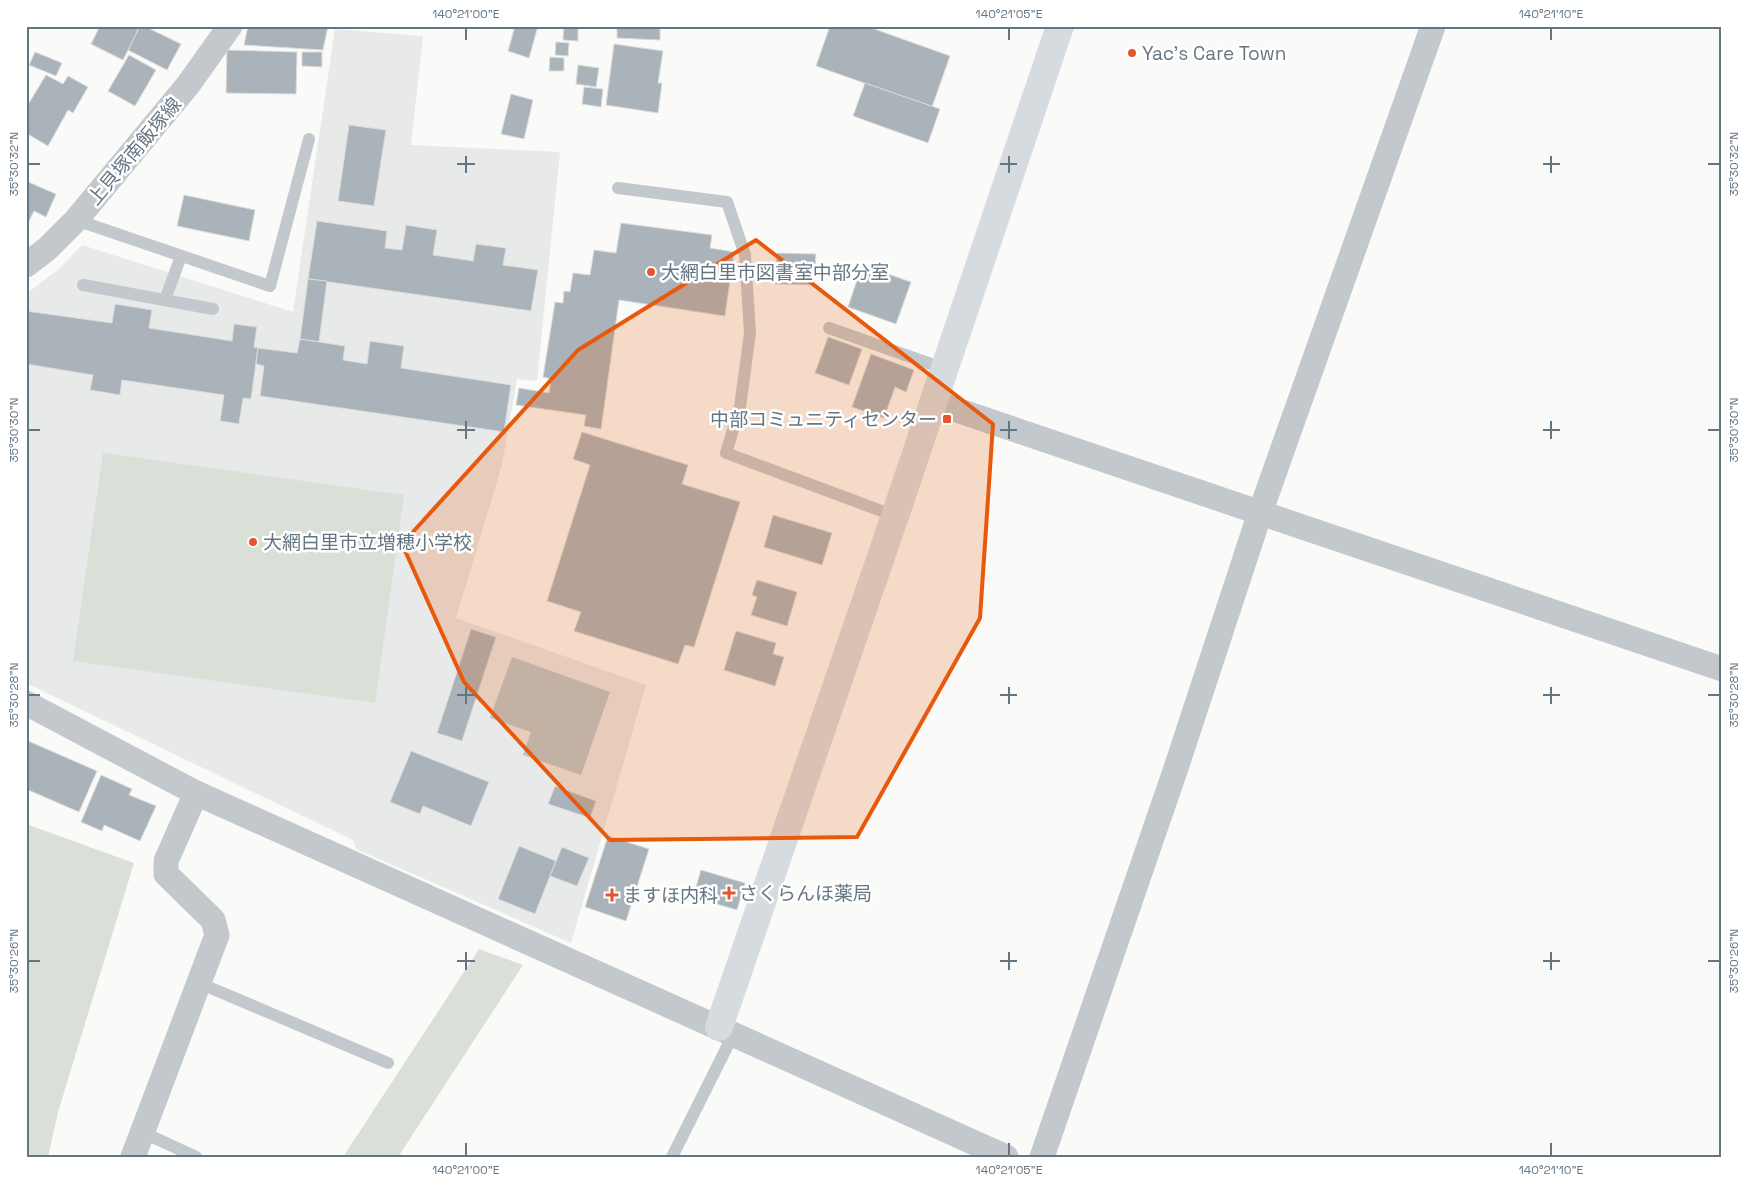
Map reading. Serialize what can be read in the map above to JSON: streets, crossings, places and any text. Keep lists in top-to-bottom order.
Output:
{
  "streets": {
    "street": ["上貝塚南飯塚線"]
  },
  "places": {
    "other": ["Yac's Care Town", "大網白里市図書室中部分室", "大網白里市立増穂小学校"],
    "transit": ["中部コミュニティセンター"],
    "health": ["さくらんほ薬局", "ますほ内科"]
  },
  "coordinates": [
    "140°21'00\"E",
    "140°21'05\"E",
    "140°21'10\"E",
    "35°30'32\"N",
    "35°30'30\"N",
    "35°30'28\"N",
    "35°30'26\"N"
  ]
}
